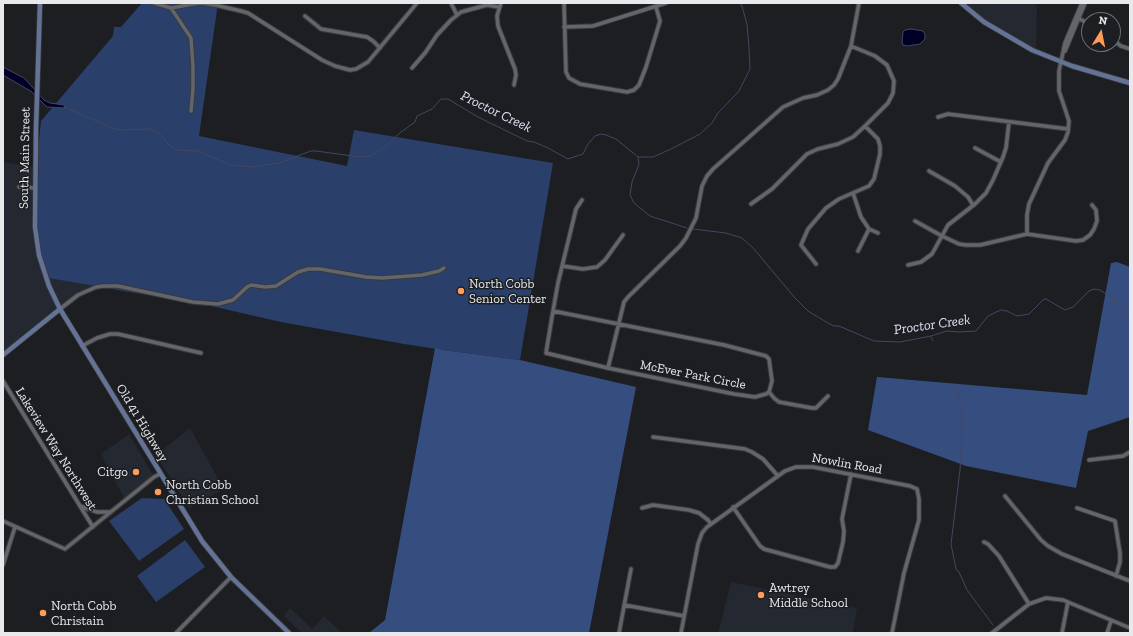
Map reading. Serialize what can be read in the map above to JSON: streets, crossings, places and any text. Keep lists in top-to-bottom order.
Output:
{
  "streets": {
    "main road": ["South Main Street", "Old 41 Highway"],
    "street": ["McEver Park Circle", "Lakeview Way Northwest", "Nowlin Road"]
  },
  "crossings": [
    ["South Main Street", "Old 41 Highway"]
  ],
  "water": ["Proctor Creek"],
  "places": [
    "North Cobb Senior Center",
    "Citgo",
    "North Cobb Christian School",
    "Awtrey Middle School",
    "North Cobb Christain"
  ],
  "north": "top"
}
